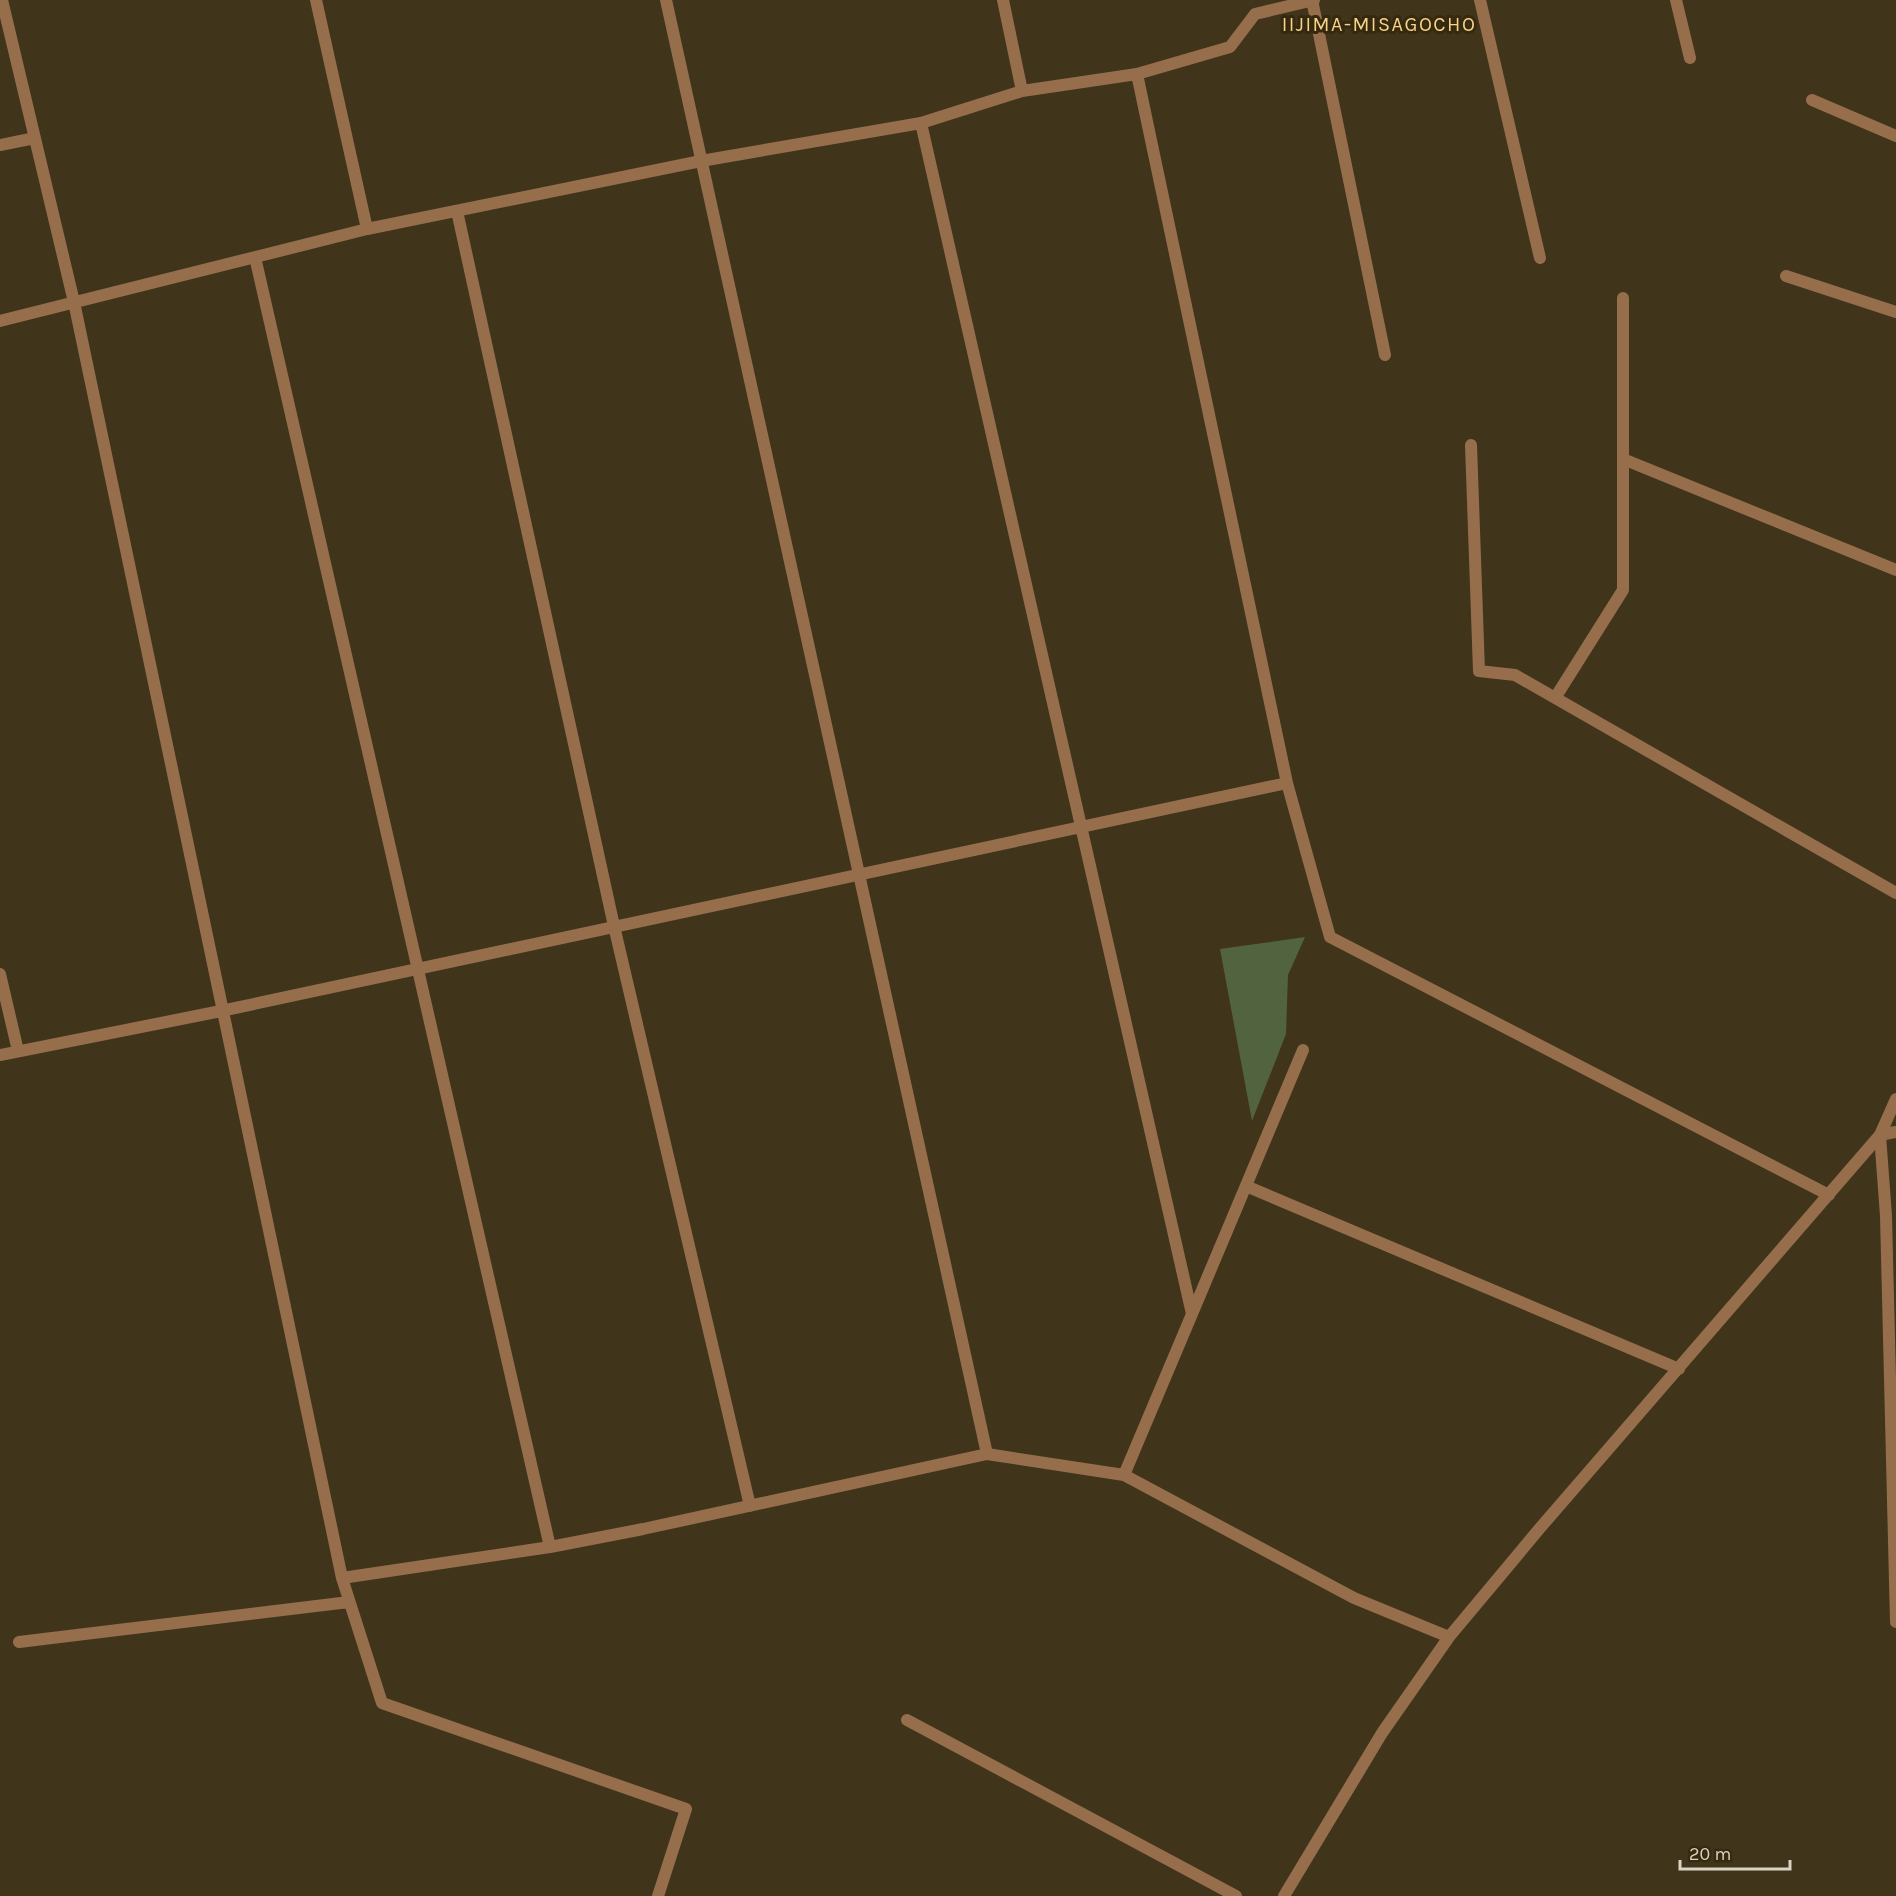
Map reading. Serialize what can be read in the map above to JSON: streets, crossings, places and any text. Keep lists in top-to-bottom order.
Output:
{
  "districts": ["IIJIMA-MISAGOCHO"],
  "scale_bar": "20 m"
}
